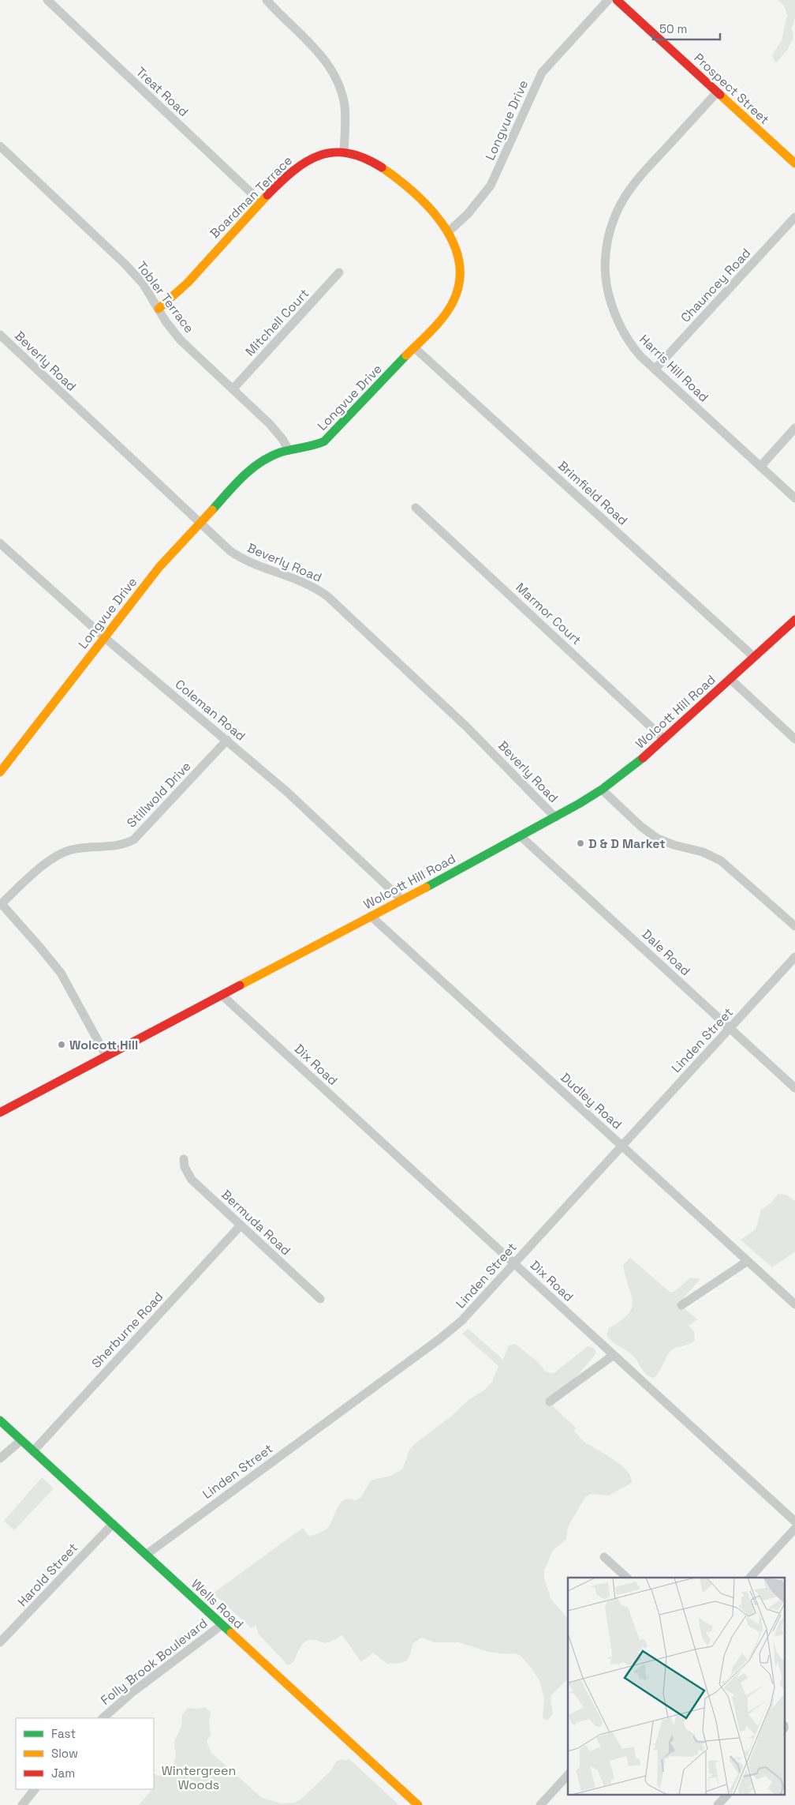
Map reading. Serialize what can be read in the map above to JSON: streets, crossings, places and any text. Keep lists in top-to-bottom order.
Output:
{
  "streets": {
    "street": [
      "Prospect Street",
      "Treat Road",
      "Longvue Drive",
      "Boardman Terrace",
      "Chauncey Road",
      "Tobler Terrace",
      "Mitchell Court",
      "Beverly Road",
      "Harris Hill Road",
      "Brimfield Road",
      "Marmor Court",
      "Coleman Road",
      "Wolcott Hill Road",
      "Stillwold Drive",
      "Dale Road",
      "Linden Street",
      "Dix Road",
      "Dudley Road",
      "Bermuda Road",
      "Sherburne Road",
      "Harold Street",
      "Wells Road",
      "Folly Brook Boulevard"
    ]
  },
  "crossings": [
    ["Prospect Street", "Harris Hill Road"],
    ["Treat Road", "Boardman Terrace"],
    ["Longvue Drive", "Boardman Terrace"],
    ["Longvue Drive", "Tobler Terrace"],
    ["Longvue Drive", "Beverly Road"],
    ["Longvue Drive", "Brimfield Road"],
    ["Longvue Drive", "Coleman Road"],
    ["Boardman Terrace", "Tobler Terrace"],
    ["Chauncey Road", "Harris Hill Road"],
    ["Tobler Terrace", "Mitchell Court"],
    ["Beverly Road", "Wolcott Hill Road"],
    ["Brimfield Road", "Wolcott Hill Road"],
    ["Marmor Court", "Wolcott Hill Road"],
    ["Coleman Road", "Wolcott Hill Road"],
    ["Coleman Road", "Stillwold Drive"],
    ["Wolcott Hill Road", "Dale Road"],
    ["Wolcott Hill Road", "Dix Road"],
    ["Wolcott Hill Road", "Dudley Road"],
    ["Dale Road", "Linden Street"],
    ["Linden Street", "Dix Road"],
    ["Linden Street", "Dudley Road"],
    ["Linden Street", "Wells Road"],
    ["Bermuda Road", "Sherburne Road"],
    ["Sherburne Road", "Wells Road"],
    ["Harold Street", "Wells Road"],
    ["Wells Road", "Folly Brook Boulevard"]
  ],
  "parks": ["Wintergreen Woods"],
  "places": ["D & D Market", "Wolcott Hill"],
  "legend": ["Fast", "Slow", "Jam"],
  "scale_bar": "50 m"
}
